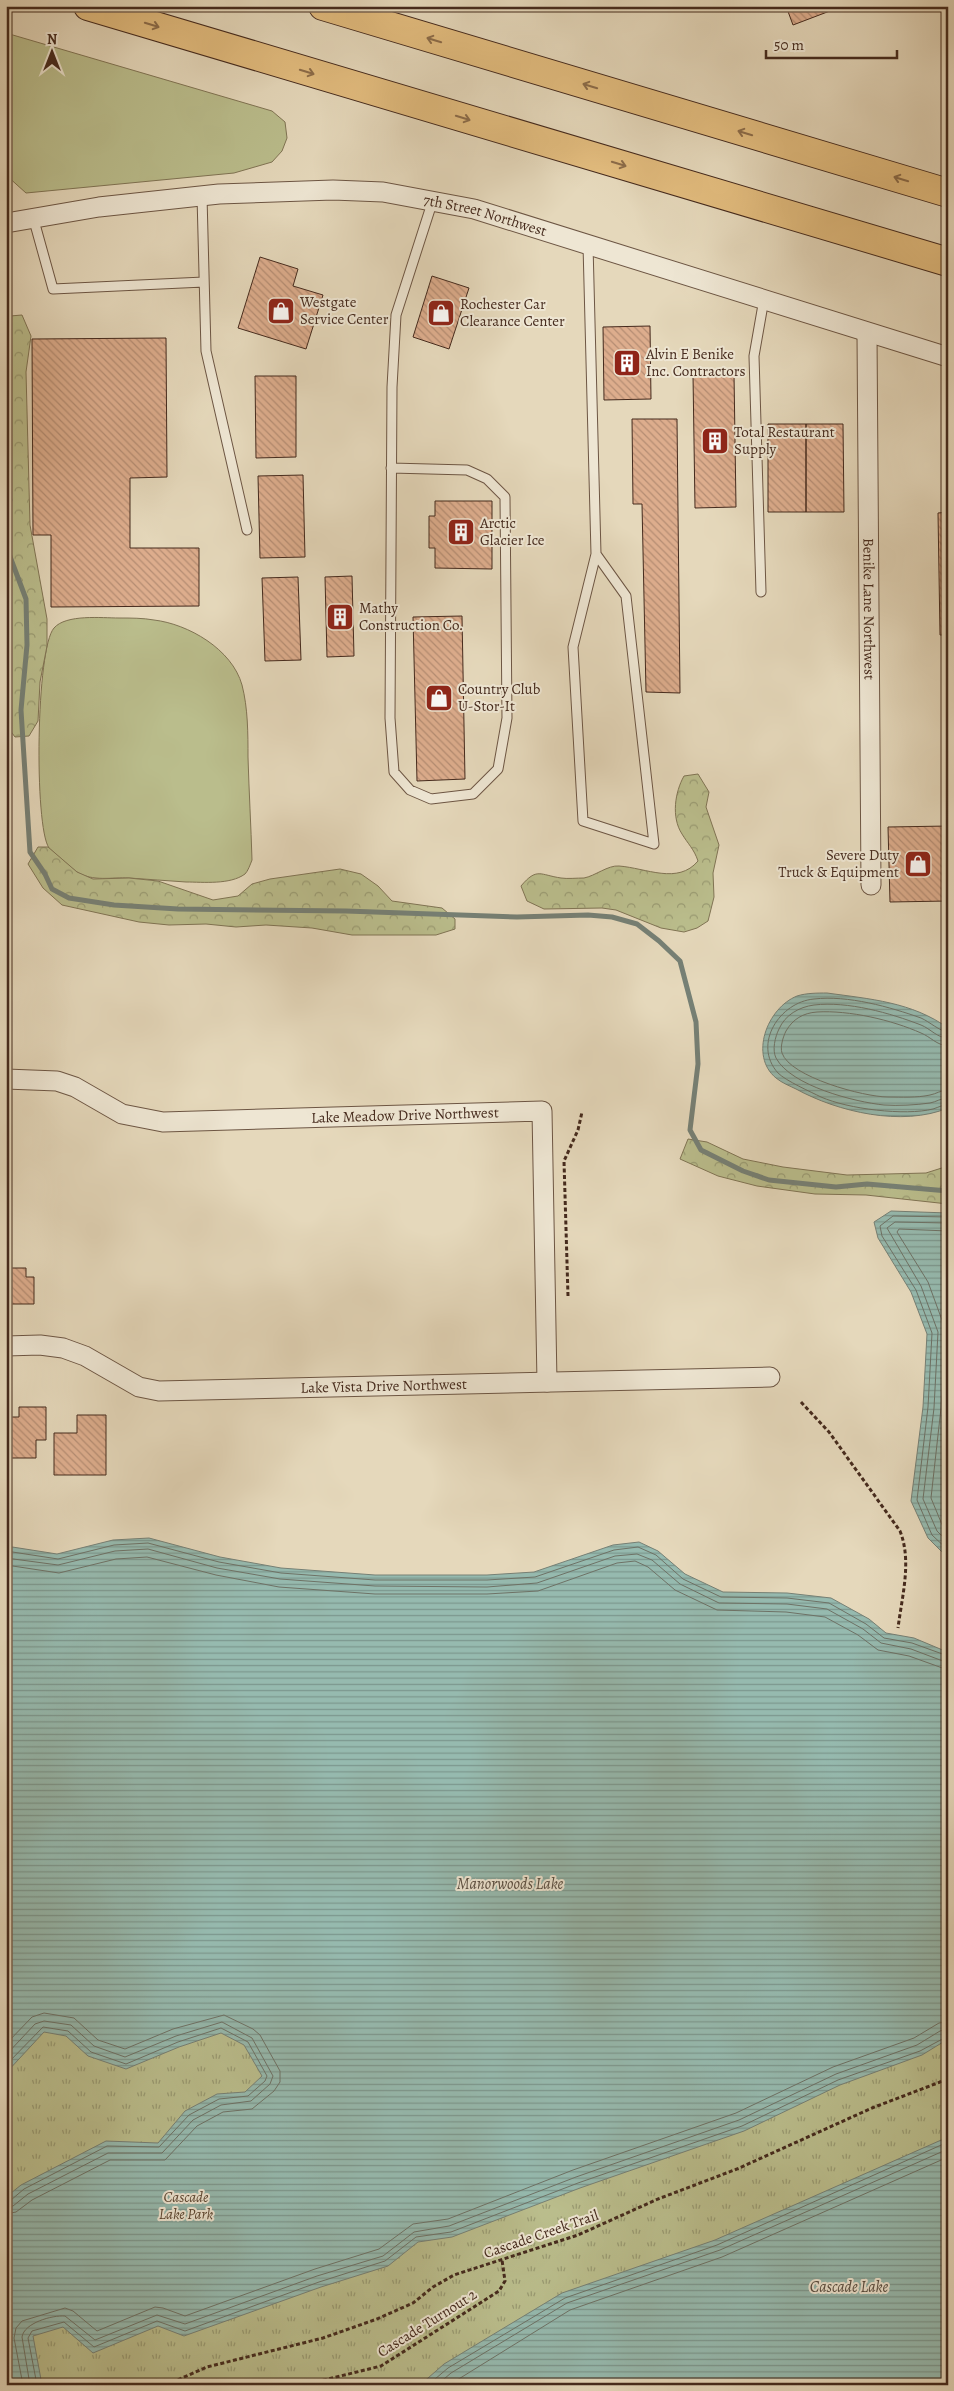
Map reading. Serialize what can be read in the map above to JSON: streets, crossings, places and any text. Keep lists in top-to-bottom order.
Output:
{
  "streets": {
    "street": [
      "7th Street Northwest",
      "Benike Lane Northwest",
      "Lake Meadow Drive Northwest",
      "Lake Vista Drive Northwest"
    ],
    "path": ["Cascade Creek Trail", "Cascade Turnout 2"]
  },
  "crossings": [
    ["7th Street Northwest", "Benike Lane Northwest"],
    ["Lake Meadow Drive Northwest", "Lake Vista Drive Northwest"],
    ["Cascade Creek Trail", "Cascade Turnout 2"]
  ],
  "water": ["Manorwoods Lake", "Cascade Lake"],
  "parks": ["Cascade Lake Park"],
  "places": {
    "shop": [
      "Westgate Service Center",
      "Rochester Car Clearance Center",
      "Country Club U-Stor-It",
      "Severe Duty Truck & Equipment"
    ],
    "building": [
      "Alvin E Benike Inc. Contractors",
      "Total Restaurant Supply",
      "Arctic Glacier Ice",
      "Mathy Construction Co."
    ]
  },
  "scale_bar": "50 m",
  "north": "top"
}
